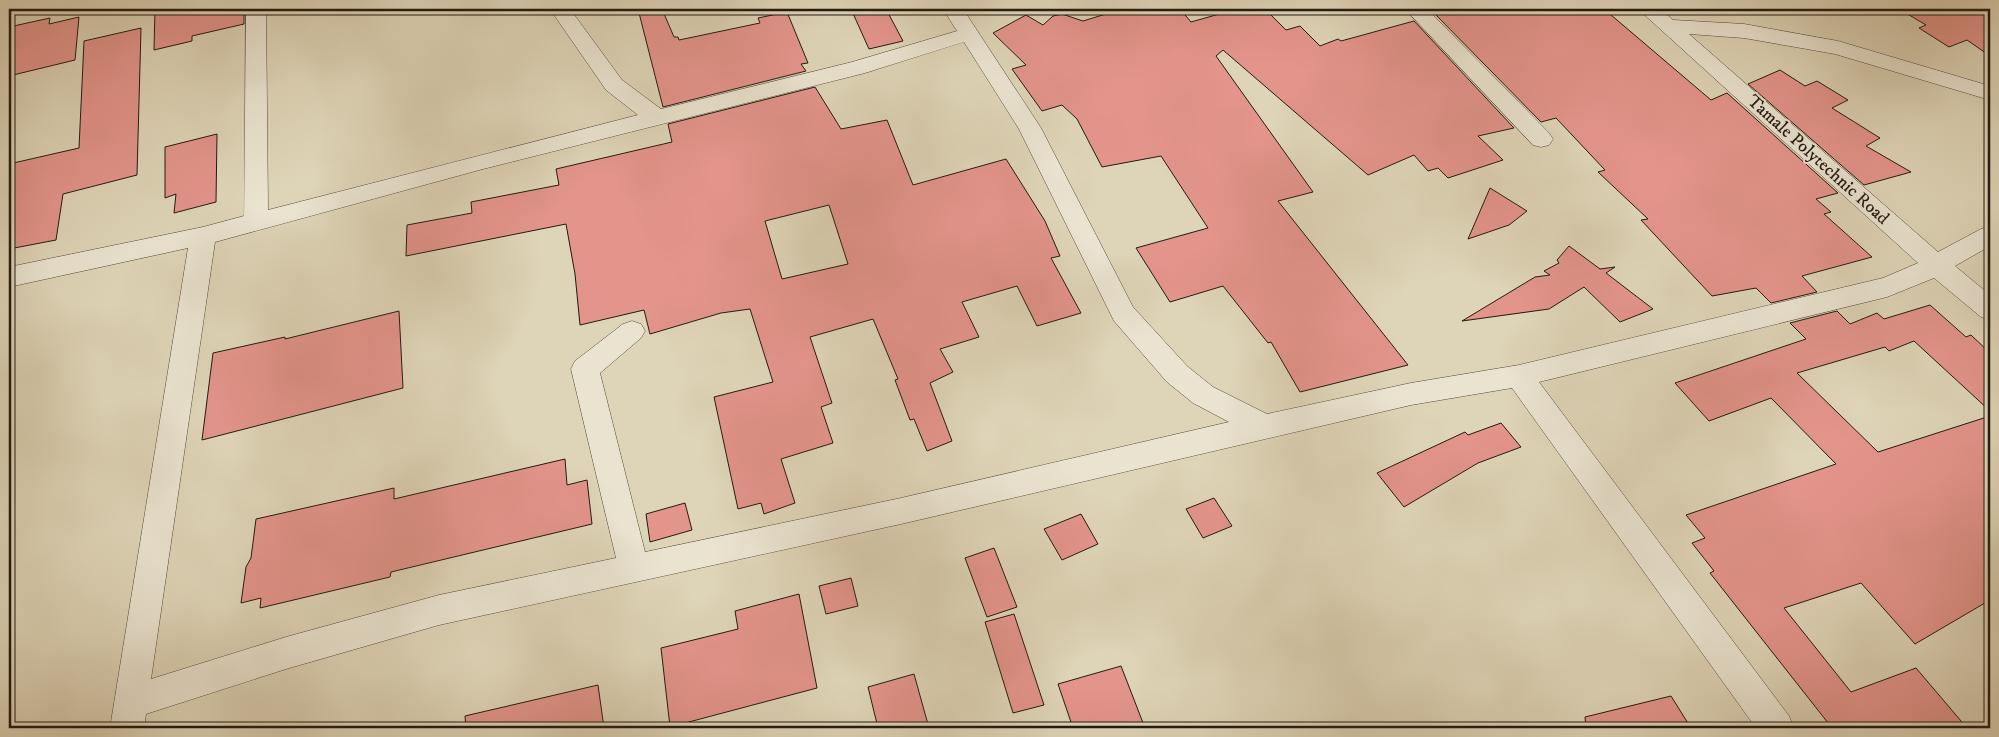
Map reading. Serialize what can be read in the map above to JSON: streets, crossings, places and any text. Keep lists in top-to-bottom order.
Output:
{
  "streets": {
    "street": ["Tamale Polytechnic Road"]
  }
}
